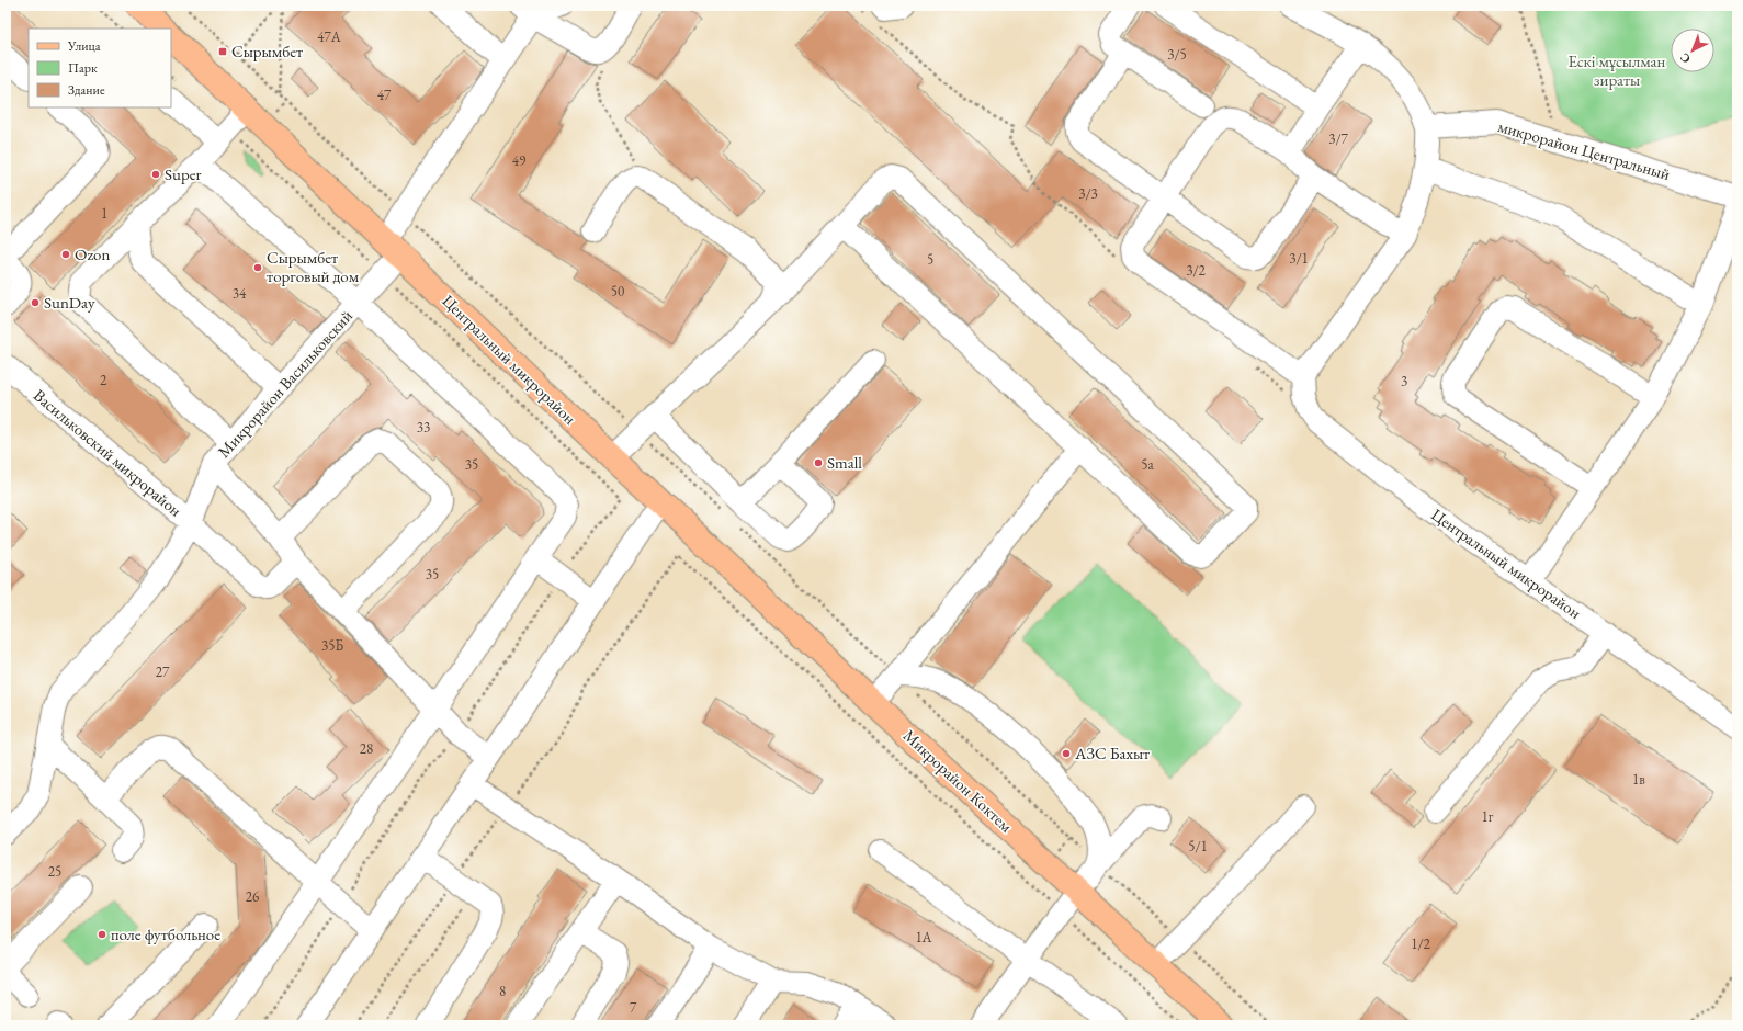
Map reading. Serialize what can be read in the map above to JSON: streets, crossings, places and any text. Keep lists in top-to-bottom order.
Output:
{
  "streets": {
    "main road": ["Центральный микрорайон", "Микрорайон Коктем"],
    "street": ["микрорайон Центральный", "Микрорайон Васильковский", "Васильковский микрорайон"]
  },
  "crossings": [
    ["Центральный микрорайон", "Микрорайон Васильковский"],
    ["Центральный микрорайон", "Микрорайон Коктем"],
    ["Микрорайон Васильковский", "Васильковский микрорайон"]
  ],
  "parks": ["Ескі мұсылман зираты"],
  "places": {
    "transit": ["Сырымбет"],
    "other": [
      "Super",
      "Ozon",
      "Сырымбет торговый дом",
      "SunDay",
      "Small",
      "АЗС Бахыт",
      "поле футбольное"
    ]
  },
  "house_numbers": [
    "47А",
    "3/5",
    "47",
    "3/7",
    "49",
    "3/3",
    "1",
    "3/1",
    "5",
    "3/2",
    "50",
    "34",
    "2",
    "3",
    "33",
    "35",
    "5а",
    "35",
    "35Б",
    "27",
    "28",
    "1в",
    "1г",
    "5/1",
    "25",
    "26",
    "1А",
    "1/2",
    "8",
    "7"
  ],
  "legend": ["Улица", "Парк", "Здание"],
  "north": "bottom left"
}
